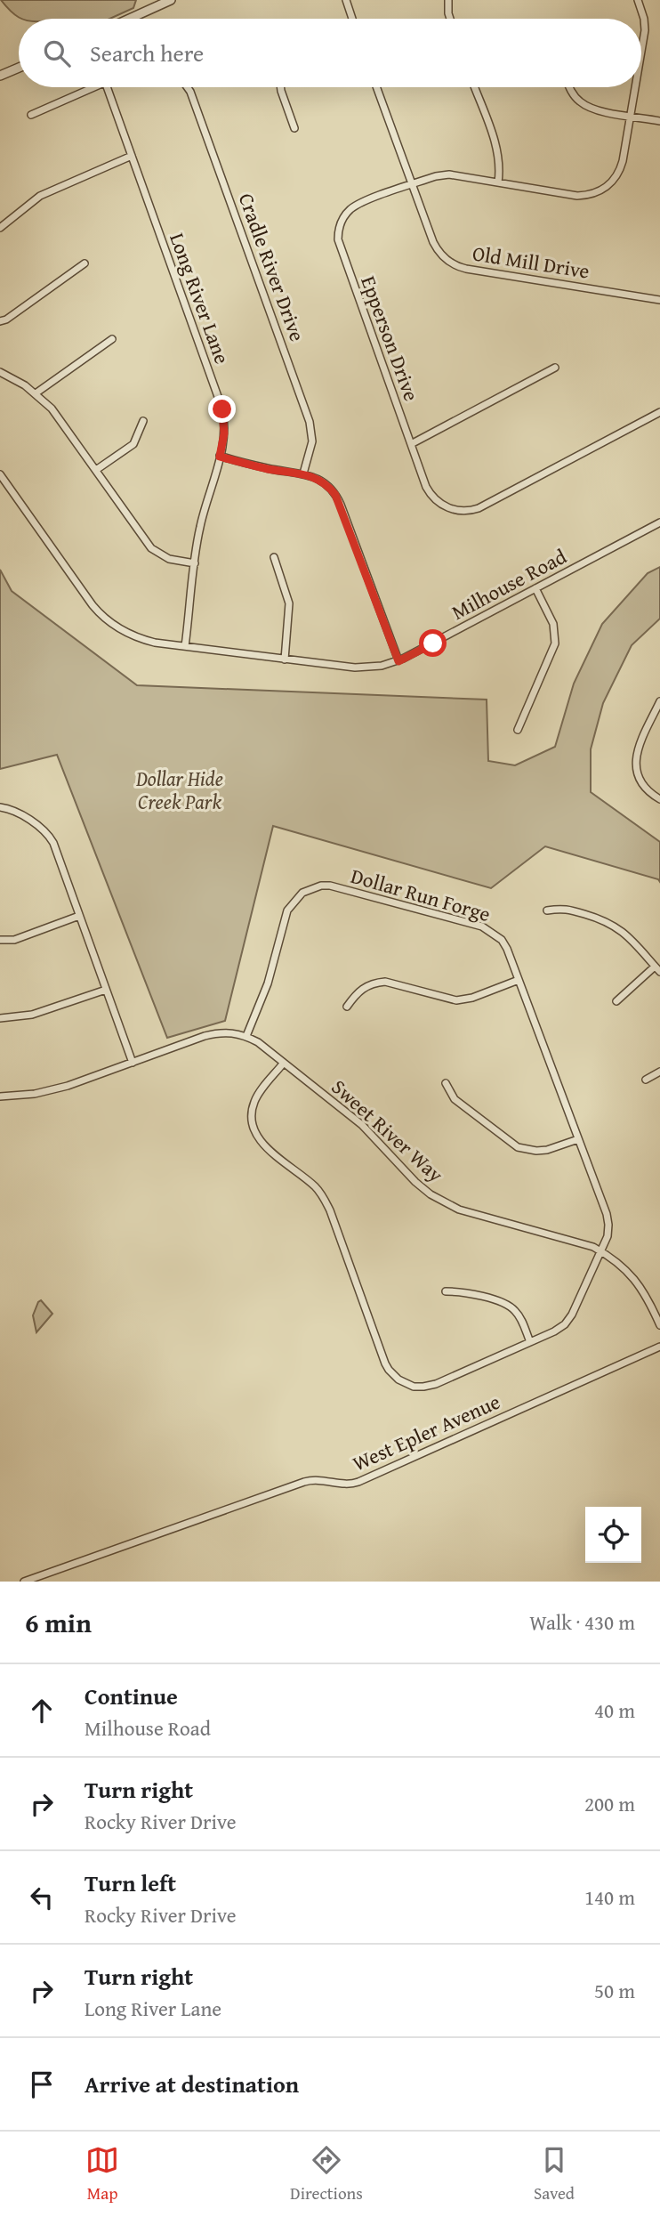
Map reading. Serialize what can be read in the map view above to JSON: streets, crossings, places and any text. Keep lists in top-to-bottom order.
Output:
{
  "streets": {
    "street": [
      "Old Mill Drive",
      "Cradle River Drive",
      "Long River Lane",
      "Epperson Drive",
      "Milhouse Road",
      "Dollar Run Forge",
      "Sweet River Way",
      "West Epler Avenue"
    ]
  },
  "crossings": [
    ["Old Mill Drive", "Epperson Drive"],
    ["Long River Lane", "Milhouse Road"],
    ["Dollar Run Forge", "Sweet River Way"]
  ],
  "parks": ["Dollar Hide Creek Park"],
  "page": {
    "search": "Search here",
    "heading": ["6 min", "Walk · 430 m"],
    "list": [
      ["Continue", "Milhouse Road", "40 m"],
      ["Turn right", "Rocky River Drive", "200 m"],
      ["Turn left", "Rocky River Drive", "140 m"],
      ["Turn right", "Long River Lane", "50 m"],
      "Arrive at destination"
    ],
    "nav": ["Map", "Directions", "Saved"]
  }
}
